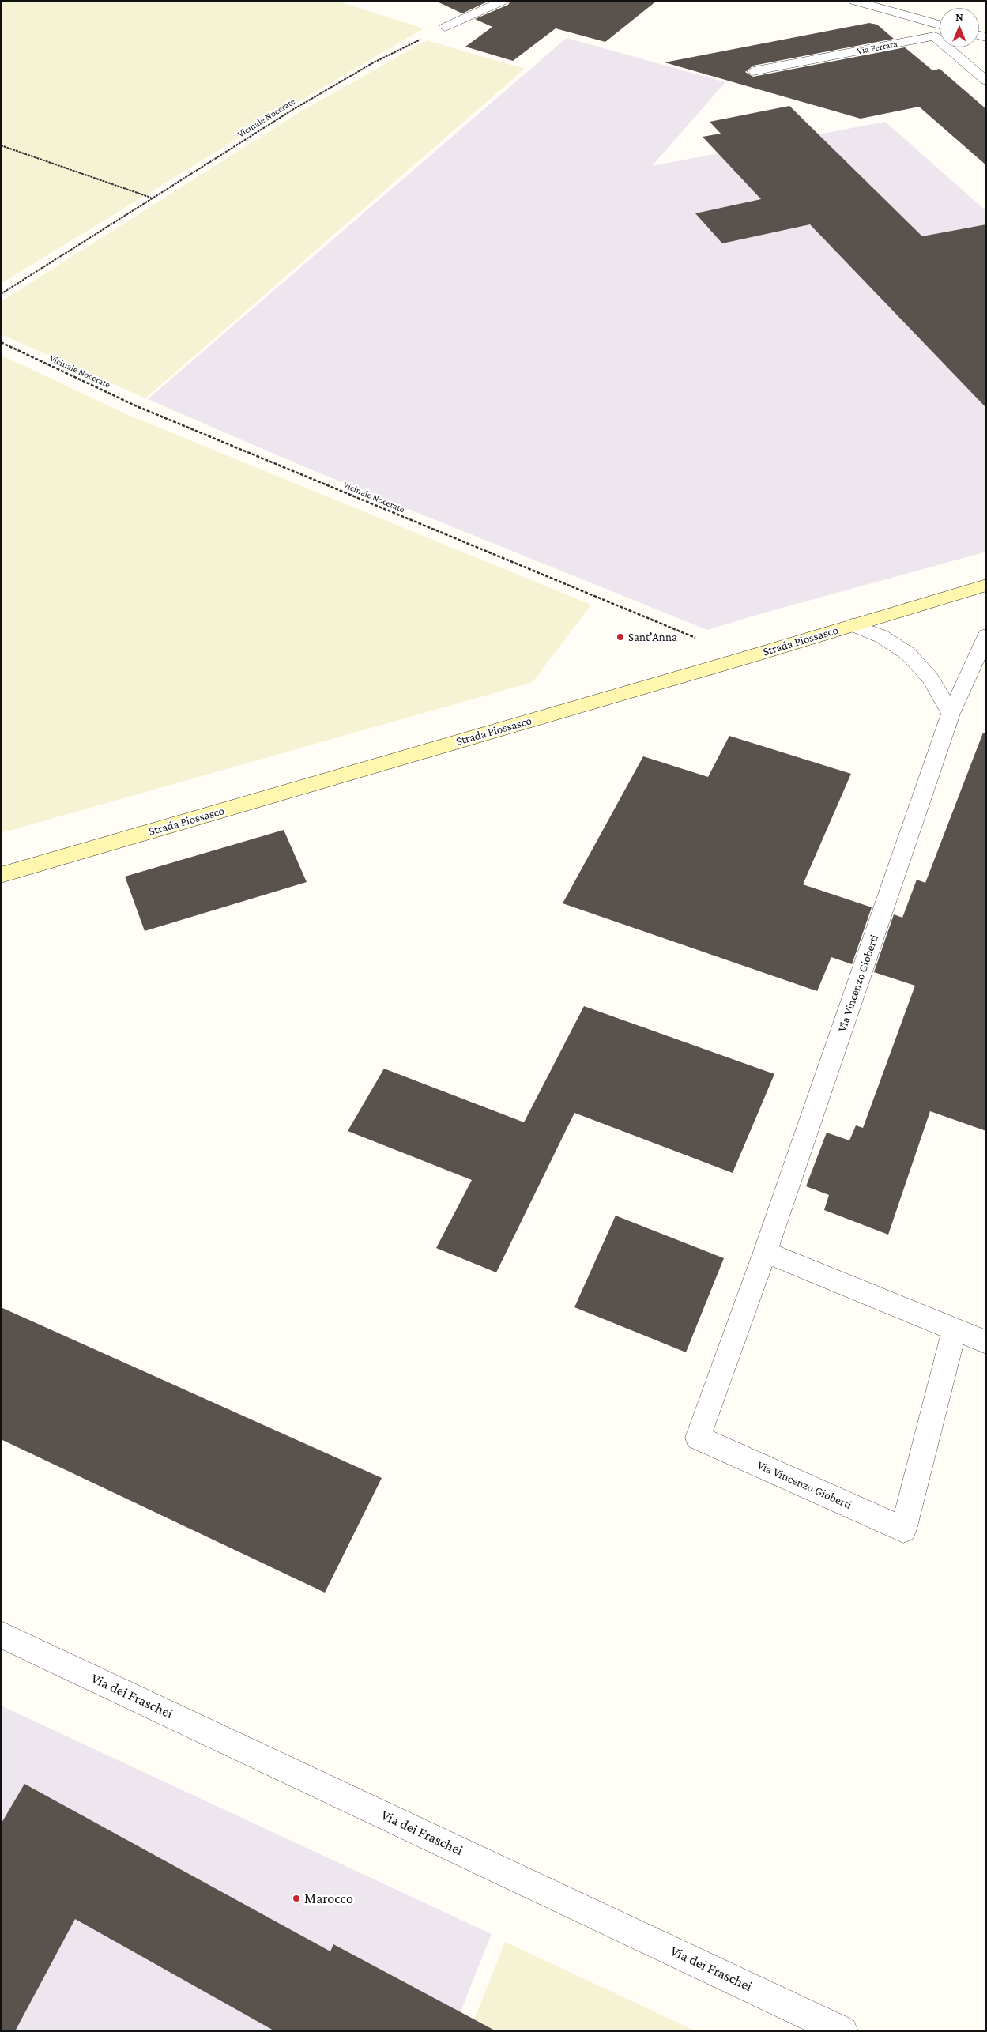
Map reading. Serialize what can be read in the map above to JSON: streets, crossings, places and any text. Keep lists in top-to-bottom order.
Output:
{
  "streets": {
    "street": [
      "Via Ferrara",
      "Strada Piossasco",
      "Via Vincenzo Gioberti",
      "Via dei Fraschei"
    ],
    "path": ["Vicinale Nocerate"]
  },
  "crossings": [
    ["Vicinale Nocerate", "Strada Piossasco"]
  ],
  "places": ["Sant'Anna", "Marocco"],
  "north": "top"
}
